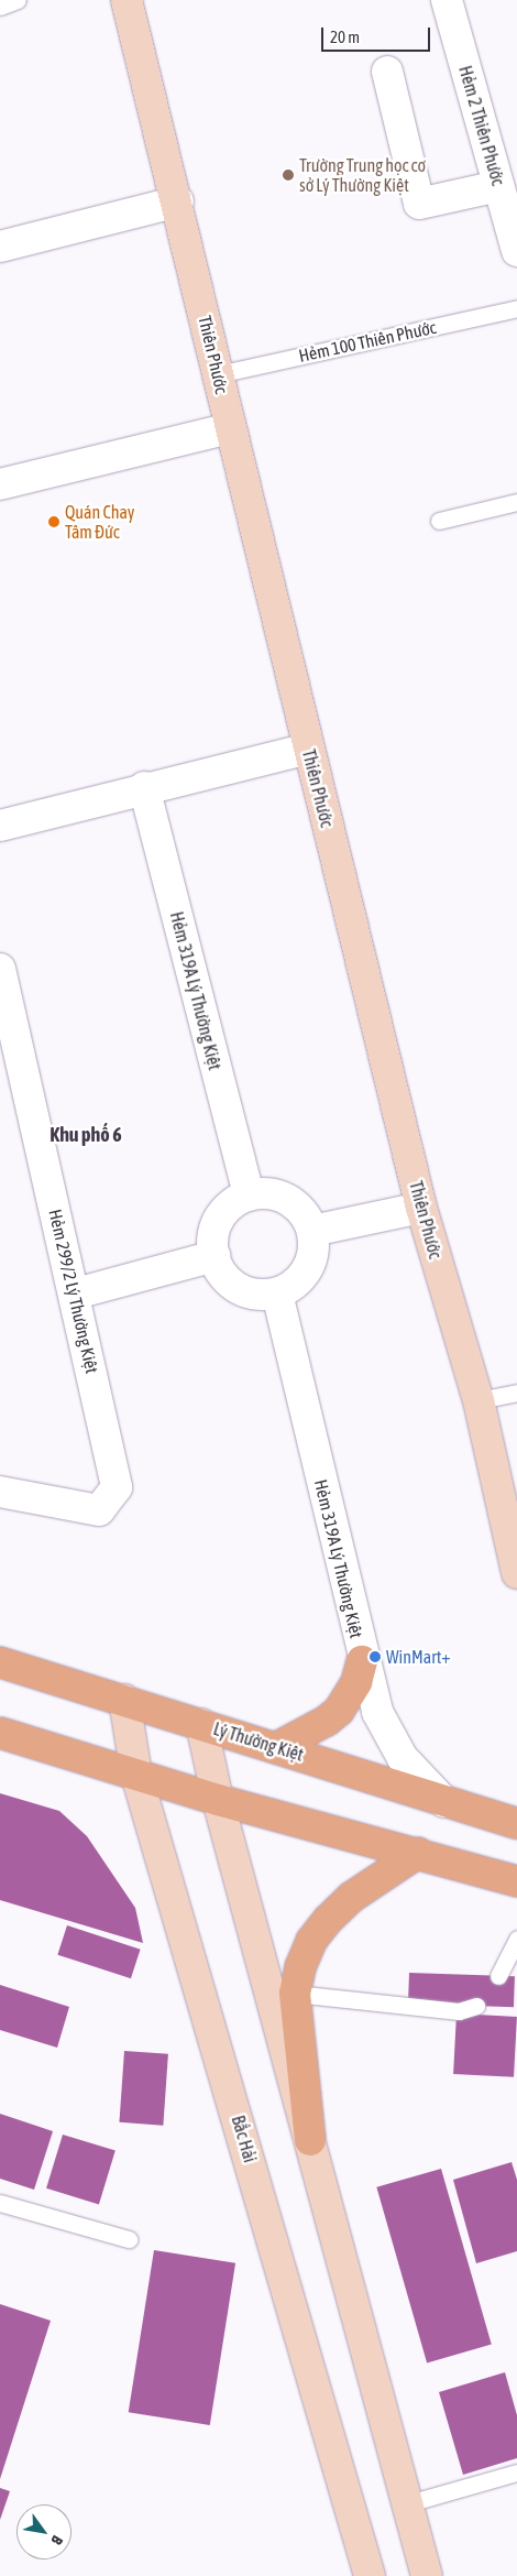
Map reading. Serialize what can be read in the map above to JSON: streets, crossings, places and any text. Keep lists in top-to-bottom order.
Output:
{
  "streets": {
    "main road": ["Thiên Phước", "Lý Thường Kiệt", "Bắc Hải"],
    "street": ["Hẻm 2 Thiên Phước", "Hẻm 319A Lý Thường Kiệt", "Hẻm 299/2 Lý Thường Kiệt"],
    "lane": ["Hẻm 100 Thiên Phước"]
  },
  "crossings": [
    ["Hẻm 100 Thiên Phước", "Thiên Phước"],
    ["Hẻm 319A Lý Thường Kiệt", "Lý Thường Kiệt"],
    ["Lý Thường Kiệt", "Bắc Hải"]
  ],
  "districts": ["Khu phố 6"],
  "places": ["Trường Trung học cơ sở Lý Thường Kiệt", "Quán Chay Tâm Đức", "WinMart+"],
  "scale_bar": "20 m",
  "north": "bottom right"
}
